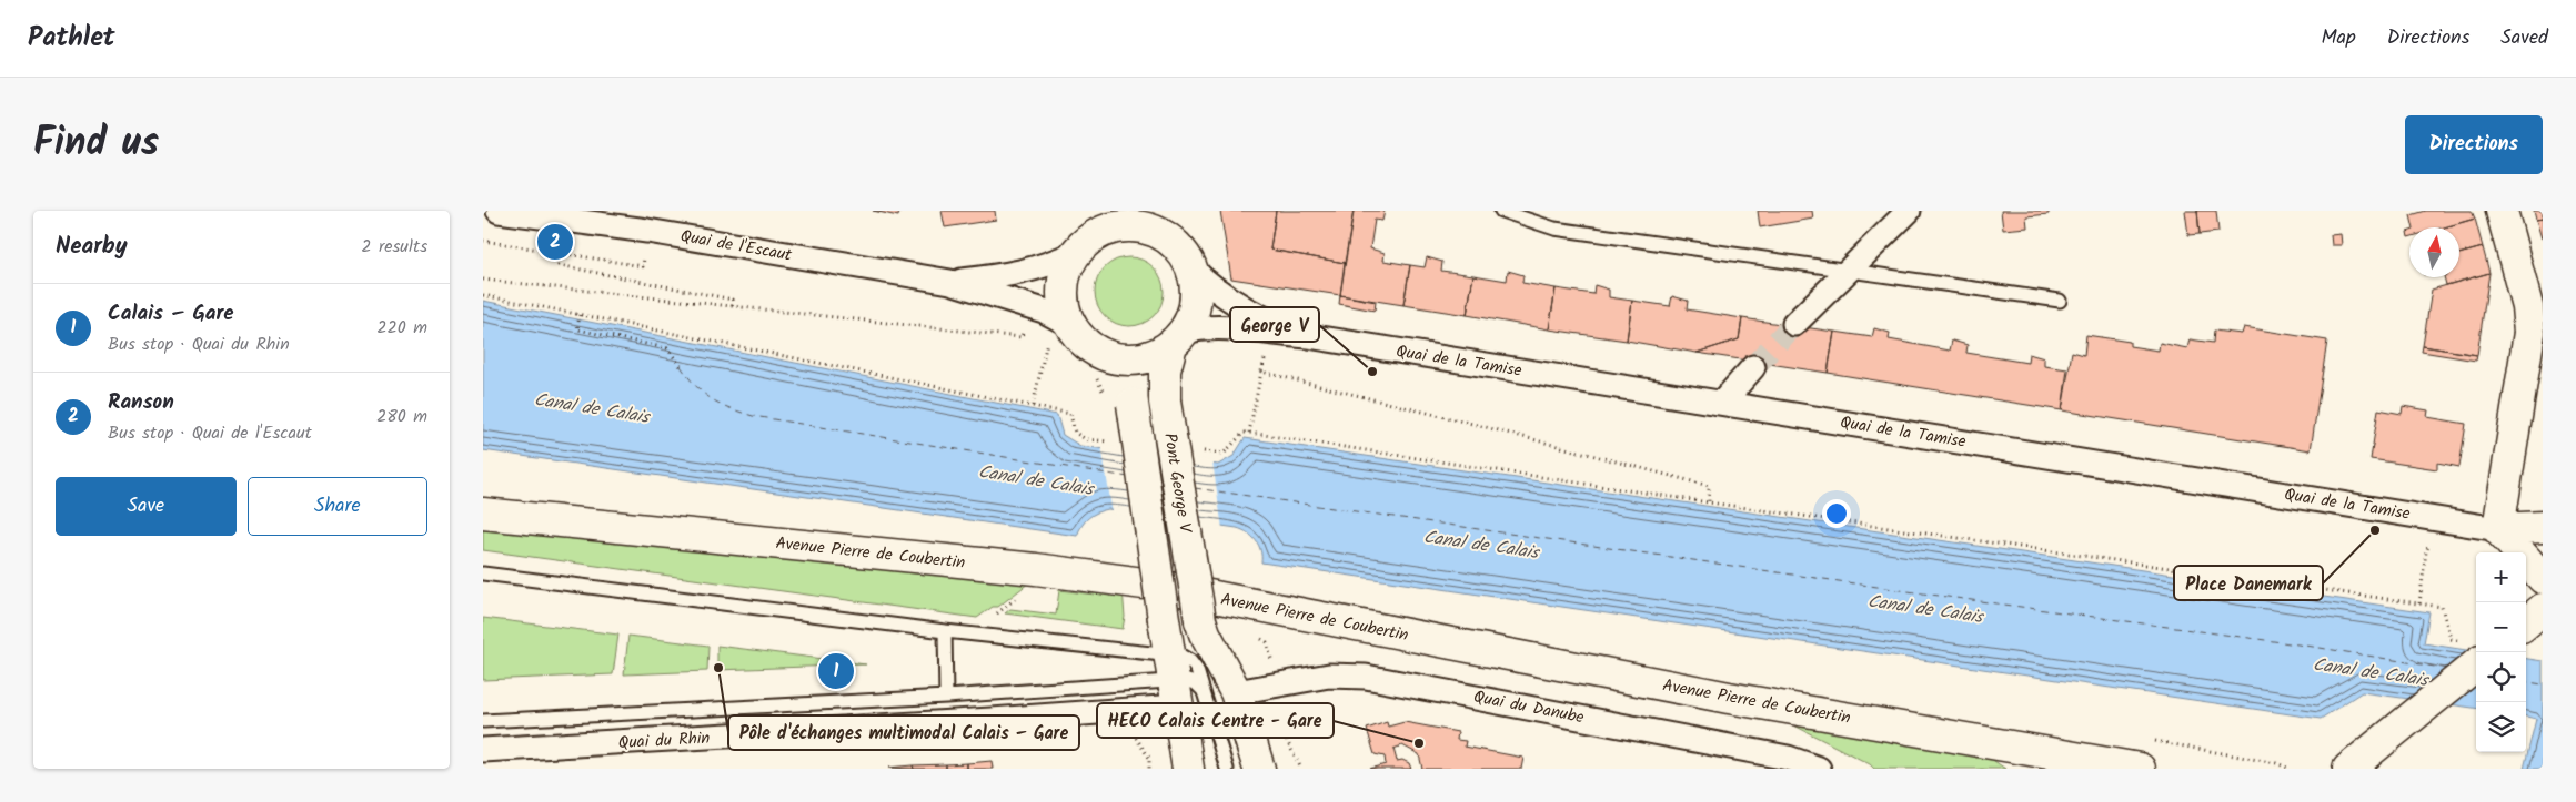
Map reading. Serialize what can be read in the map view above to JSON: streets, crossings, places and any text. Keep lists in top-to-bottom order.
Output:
{
  "streets": {
    "street": [
      "Quai de l'Escaut",
      "Quai de la Tamise",
      "Pont George V",
      "Avenue Pierre de Coubertin",
      "Quai du Danube",
      "Quai du Rhin"
    ]
  },
  "crossings": [
    ["Quai de l'Escaut", "Quai de la Tamise"],
    ["Quai de l'Escaut", "Pont George V"],
    ["Quai de la Tamise", "Pont George V"],
    ["Pont George V", "Quai du Danube"],
    ["Pont George V", "Quai du Rhin"]
  ],
  "water": ["Canal de Calais"],
  "places": [
    "George V",
    "Place Danemark",
    "Pôle d'échanges multimodal Calais – Gare",
    "HECO Calais Centre - Gare"
  ],
  "north": "top",
  "page": {
    "header": "Pathlet",
    "nav": ["Map", "Directions", "Saved"],
    "title": "Find us",
    "buttons": [
      "Directions",
      ["Save", "Share"]
    ],
    "heading": ["Nearby", "2 results"],
    "pins": ["2", "1"],
    "list": [
      {
        "mark": "1",
        "name": "Calais – Gare",
        "note": "Bus stop · Quai du Rhin",
        "value": "220 m"
      },
      {
        "mark": "2",
        "name": "Ranson",
        "note": "Bus stop · Quai de l'Escaut",
        "value": "280 m"
      }
    ],
    "map_buttons": ["+", "−"]
  }
}
